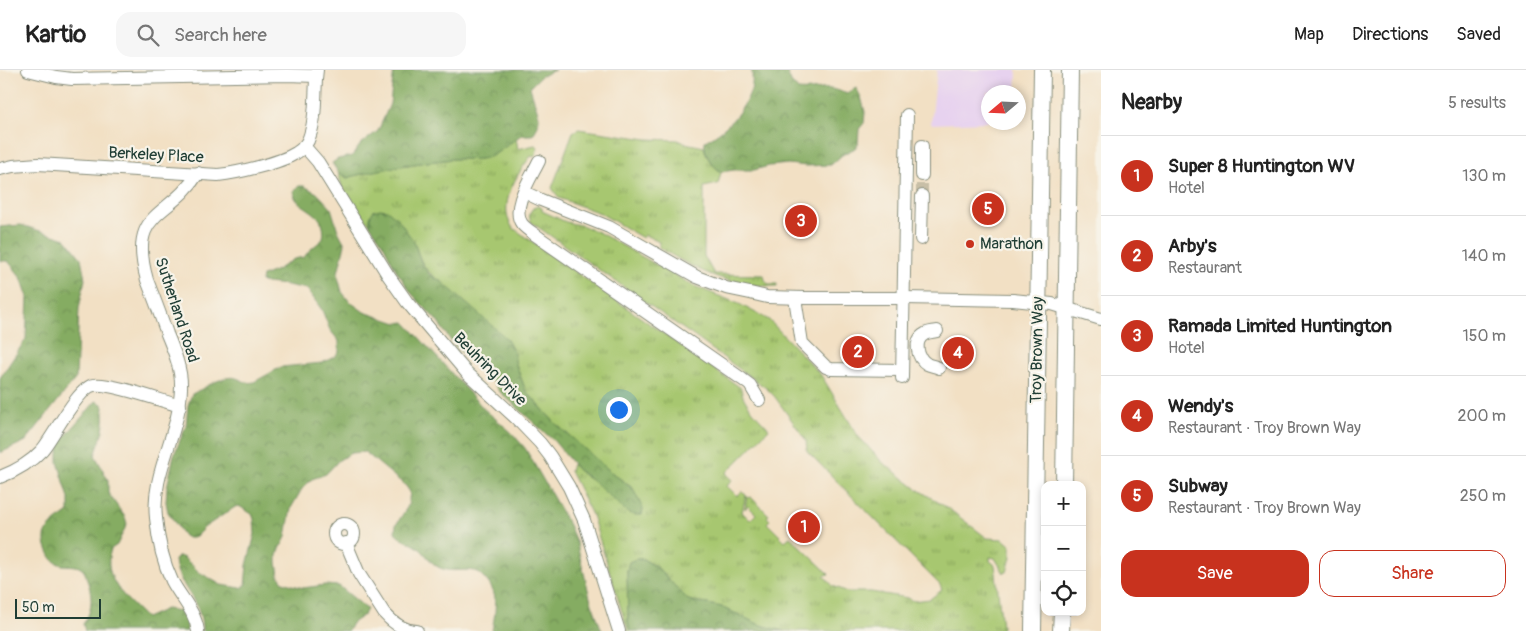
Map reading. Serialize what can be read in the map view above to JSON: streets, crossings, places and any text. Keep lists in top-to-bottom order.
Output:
{
  "streets": {
    "main road": ["Troy Brown Way"],
    "street": ["Berkeley Place", "Sutherland Road", "Beuhring Drive"]
  },
  "crossings": [
    ["Berkeley Place", "Sutherland Road"],
    ["Berkeley Place", "Beuhring Drive"]
  ],
  "places": ["Marathon"],
  "scale_bar": "50 m",
  "north": "left",
  "page": {
    "header": "Kartio",
    "search": "Search here",
    "nav": ["Map", "Directions", "Saved"],
    "heading": ["Nearby", "5 results"],
    "list": [
      {
        "mark": "1",
        "name": "Super 8 Huntington WV",
        "note": "Hotel",
        "value": "130 m"
      },
      {
        "mark": "2",
        "name": "Arby's",
        "note": "Restaurant",
        "value": "140 m"
      },
      {
        "mark": "3",
        "name": "Ramada Limited Huntington",
        "note": "Hotel",
        "value": "150 m"
      },
      {
        "mark": "4",
        "name": "Wendy's",
        "note": "Restaurant · Troy Brown Way",
        "value": "200 m"
      },
      {
        "mark": "5",
        "name": "Subway",
        "note": "Restaurant · Troy Brown Way",
        "value": "250 m"
      }
    ],
    "pins": [
      "5",
      "3",
      "2",
      "4",
      "1"
    ],
    "map_buttons": ["+", "−"],
    "buttons": ["Save", "Share"],
    "scale": "50 m"
  }
}
